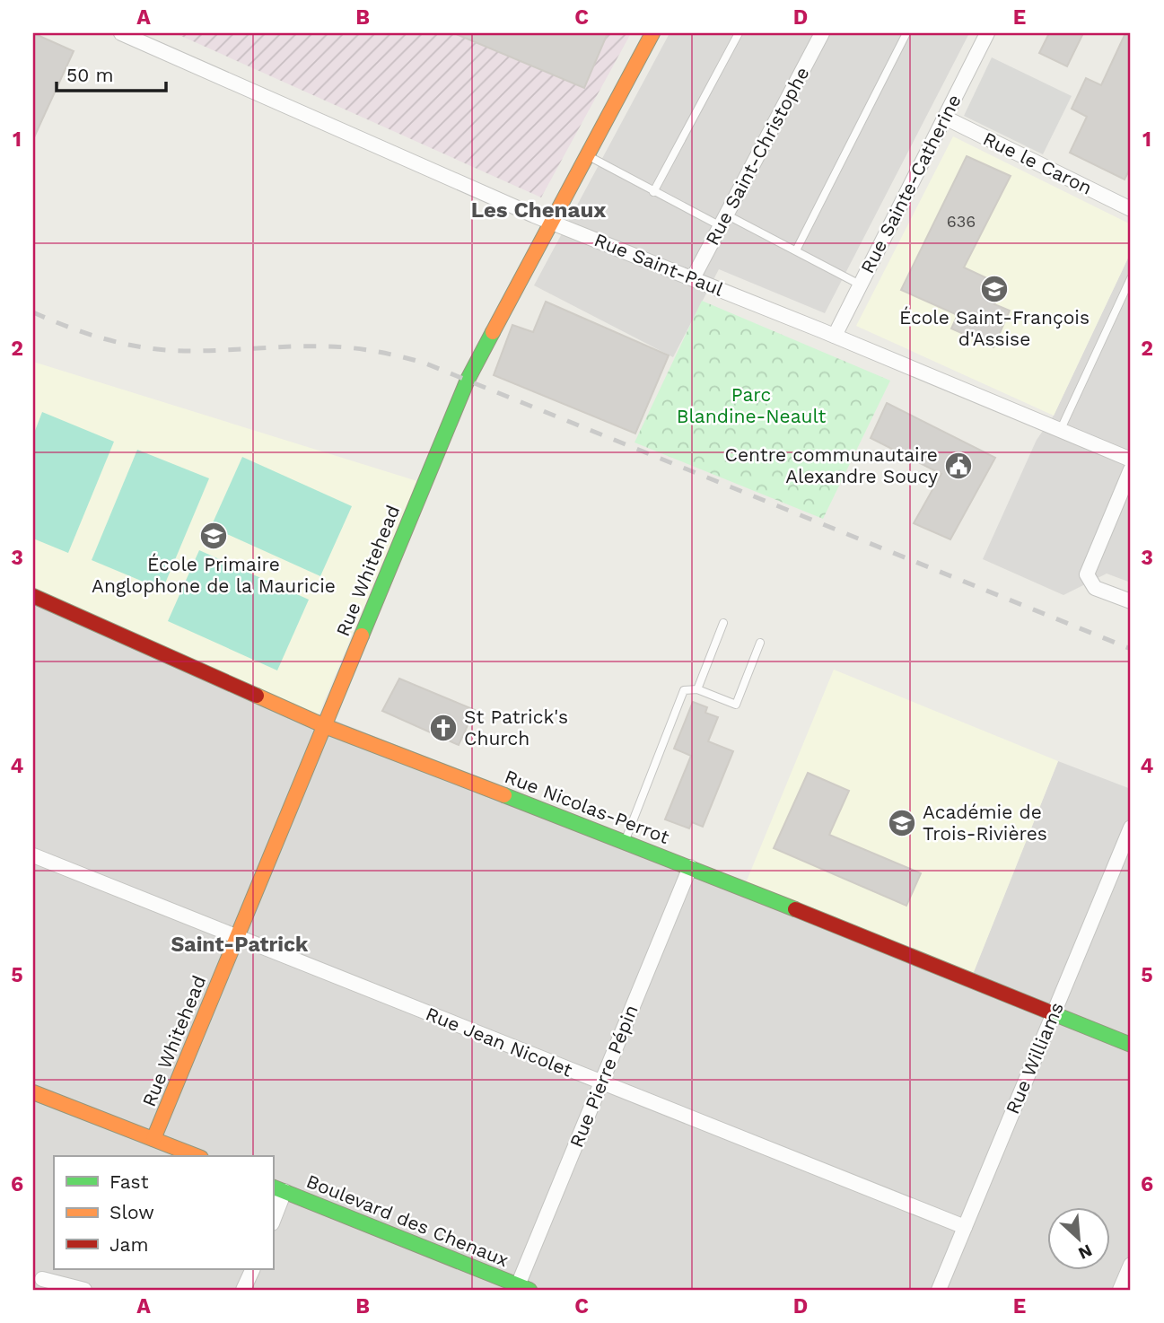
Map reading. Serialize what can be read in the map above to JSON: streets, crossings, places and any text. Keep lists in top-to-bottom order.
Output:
{
  "streets": {
    "street": [
      "Rue Saint-Christophe",
      "Rue le Caron",
      "Rue Sainte-Catherine",
      "Rue Saint-Paul",
      "Rue Whitehead",
      "Rue Nicolas-Perrot",
      "Rue Jean Nicolet",
      "Rue Williams",
      "Rue Pierre Pépin",
      "Boulevard des Chenaux"
    ]
  },
  "crossings": [
    ["Rue Saint-Christophe", "Rue Saint-Paul"],
    ["Rue le Caron", "Rue Sainte-Catherine"],
    ["Rue Sainte-Catherine", "Rue Saint-Paul"],
    ["Rue Saint-Paul", "Rue Whitehead"],
    ["Rue Whitehead", "Rue Nicolas-Perrot"],
    ["Rue Whitehead", "Rue Jean Nicolet"],
    ["Rue Nicolas-Perrot", "Rue Williams"],
    ["Rue Nicolas-Perrot", "Rue Pierre Pépin"],
    ["Rue Jean Nicolet", "Rue Williams"],
    ["Rue Jean Nicolet", "Rue Pierre Pépin"],
    ["Rue Pierre Pépin", "Boulevard des Chenaux"]
  ],
  "districts": ["Les Chenaux", "Saint-Patrick"],
  "parks": ["Parc Blandine-Neault"],
  "places": {
    "school or university": ["École Saint-François d'Assise", "École Primaire Anglophone de la Mauricie", "Académie de Trois-Rivières"],
    "public building": ["Centre communautaire Alexandre Soucy"],
    "church": ["St Patrick's Church"]
  },
  "house_numbers": ["636"],
  "legend": ["Fast", "Slow", "Jam"],
  "scale_bar": "50 m",
  "north": "bottom right",
  "grid": {
    "columns": [
      "A",
      "B",
      "C",
      "D",
      "E"
    ],
    "rows": [
      "1",
      "2",
      "3",
      "4",
      "5",
      "6"
    ]
  }
}
